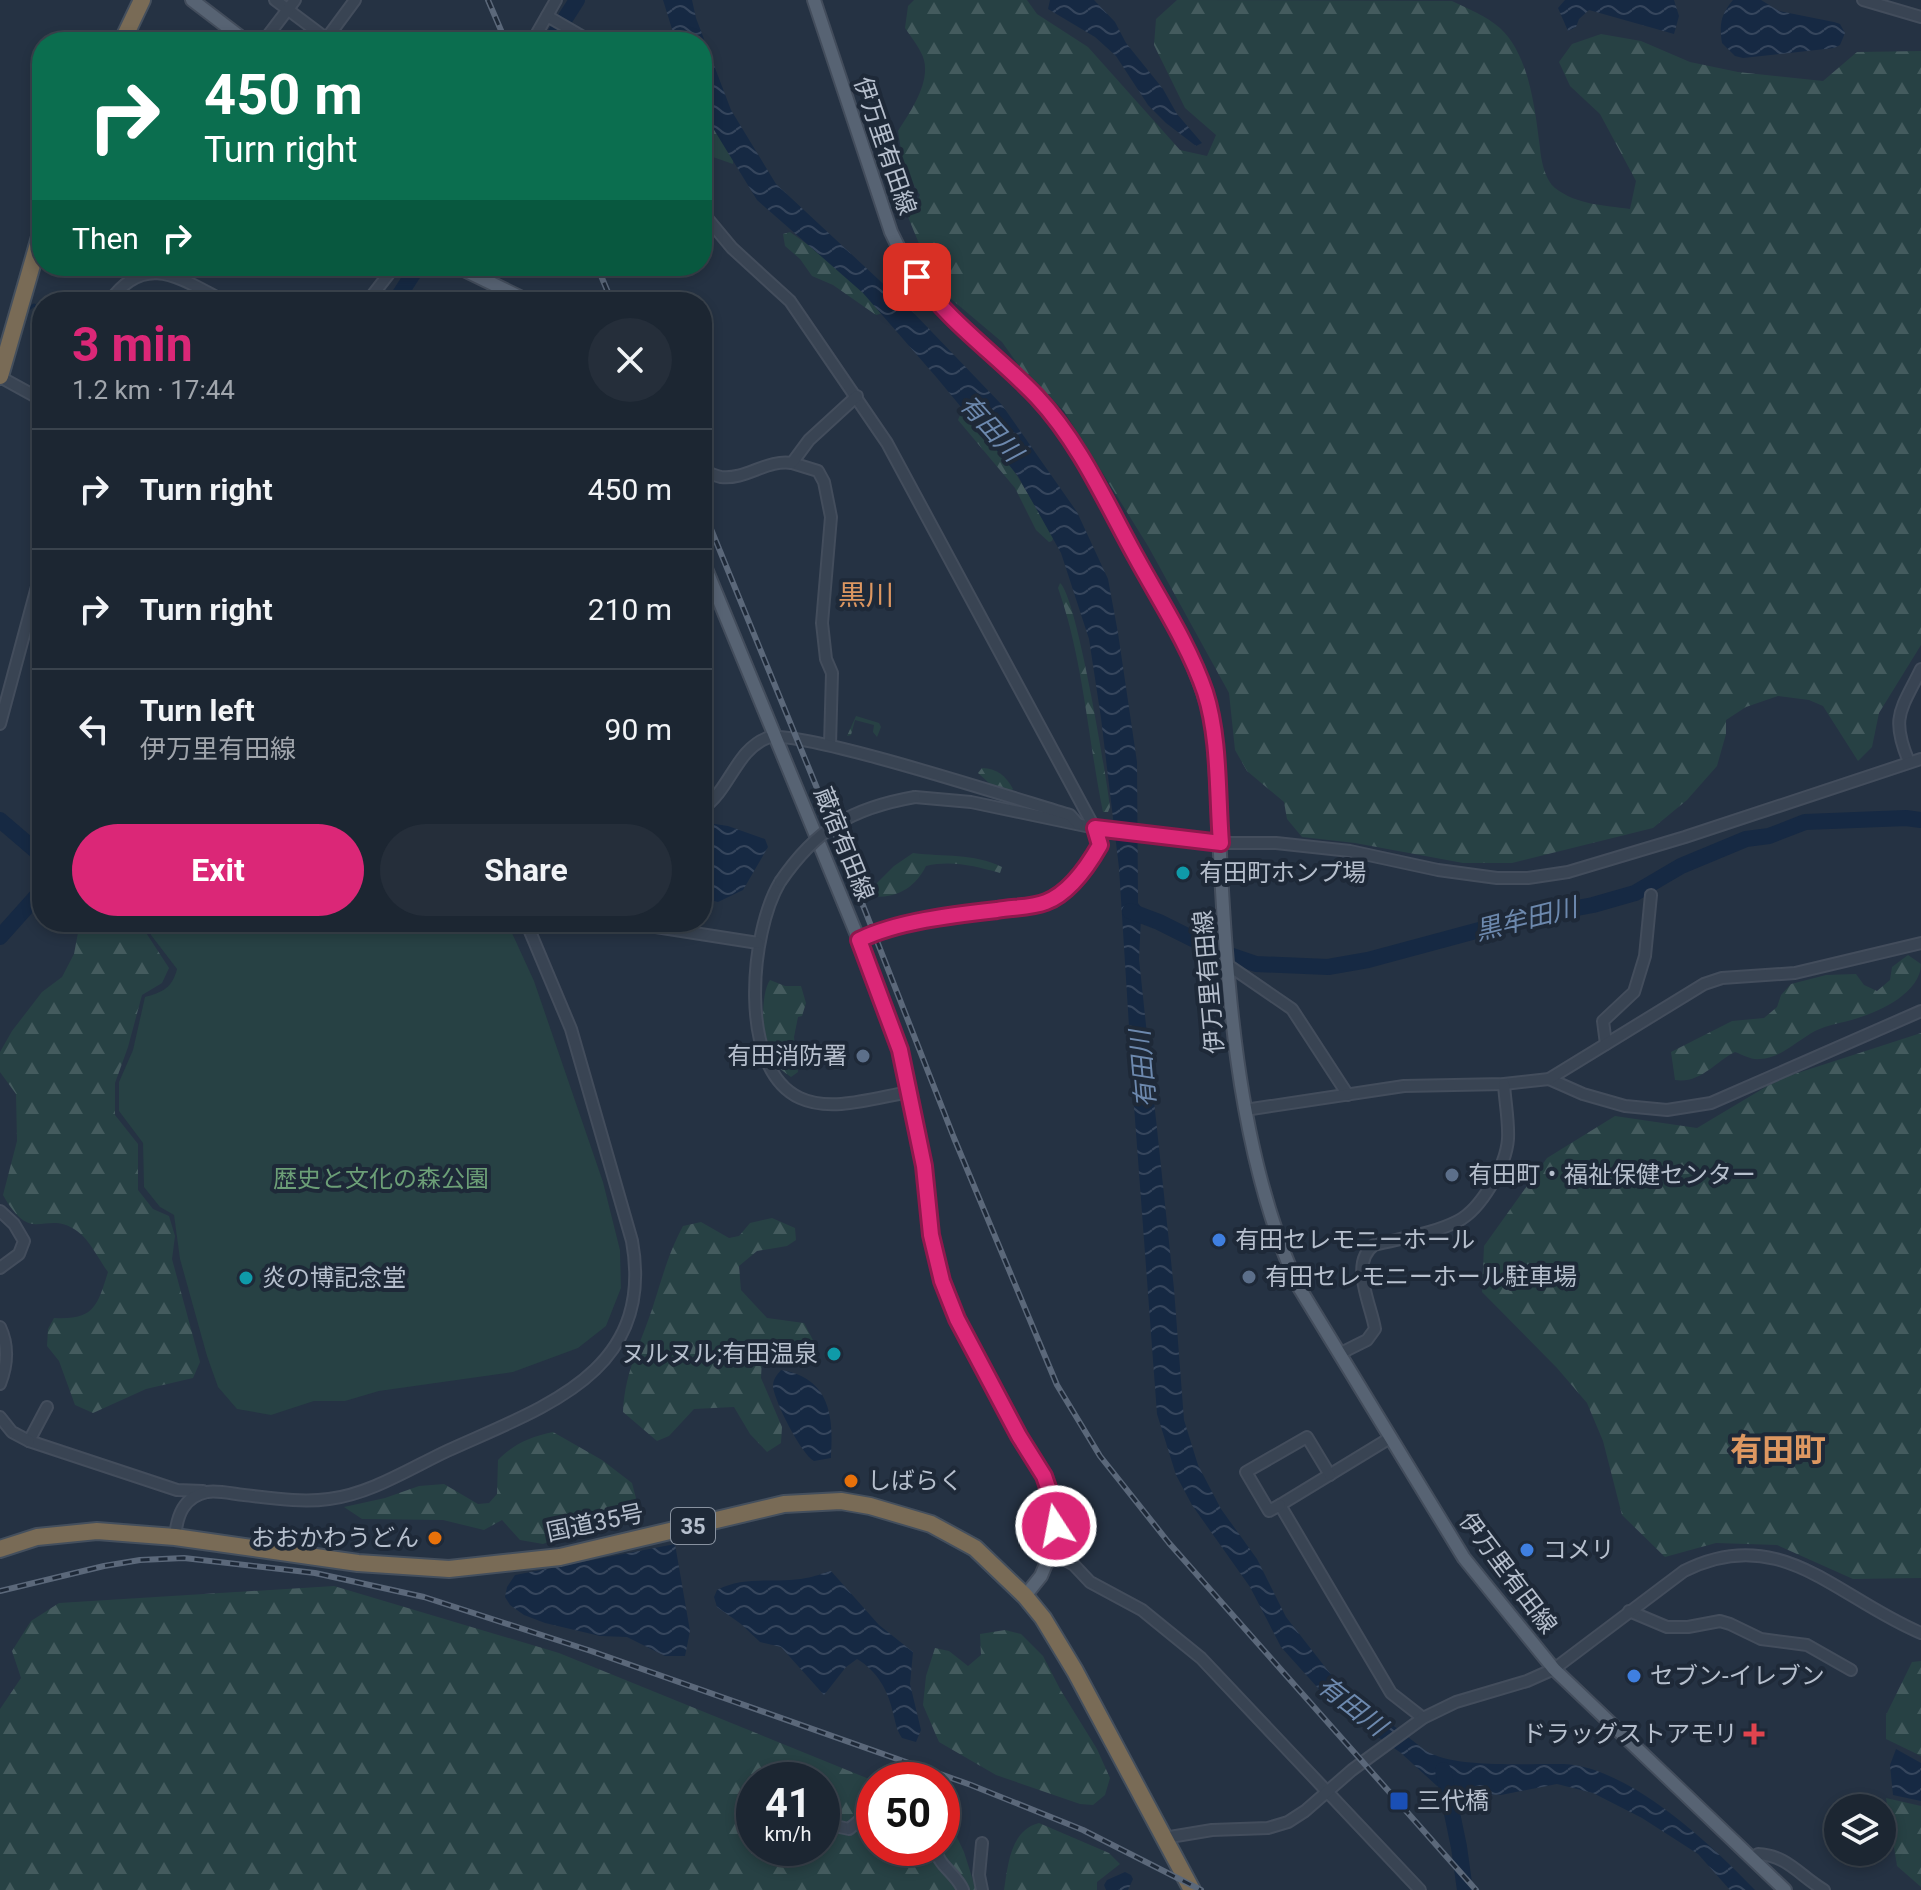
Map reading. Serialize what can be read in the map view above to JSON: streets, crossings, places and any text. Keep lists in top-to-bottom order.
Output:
{
  "streets": {
    "highway": ["国道35号", "35"],
    "main road": ["伊万里有田線", "蔵宿有田線"]
  },
  "crossings": [
    ["蔵宿有田線", "国道35号"]
  ],
  "districts": ["黒川", "有田町"],
  "water": ["有田川", "黒牟田川"],
  "parks": ["歴史と文化の森公園"],
  "places": {
    "other": [
      "有田町ホンプ場",
      "有田消防署",
      "有田町・福祉保健センター",
      "有田セレモニーホール",
      "有田セレモニーホール駐車場",
      "炎の博記念堂",
      "ヌルヌル;有田温泉",
      "しばらく",
      "おおかわうどん",
      "コメリ",
      "セブン-イレブン"
    ],
    "health": ["ドラッグストアモリ"],
    "transit": ["三代橋"]
  },
  "page": {
    "turn": ["450 m", "Turn right"],
    "then": "Then",
    "heading": ["3 min", "1.2 km · 17:44"],
    "list": [
      {
        "name": "Turn right",
        "value": "450 m"
      },
      {
        "name": "Turn right",
        "value": "210 m"
      },
      {
        "name": "Turn left",
        "note": "伊万里有田線",
        "value": "90 m"
      }
    ],
    "buttons": ["Exit", "Share"],
    "speed": "41 km/h",
    "limit": "50"
  }
}
